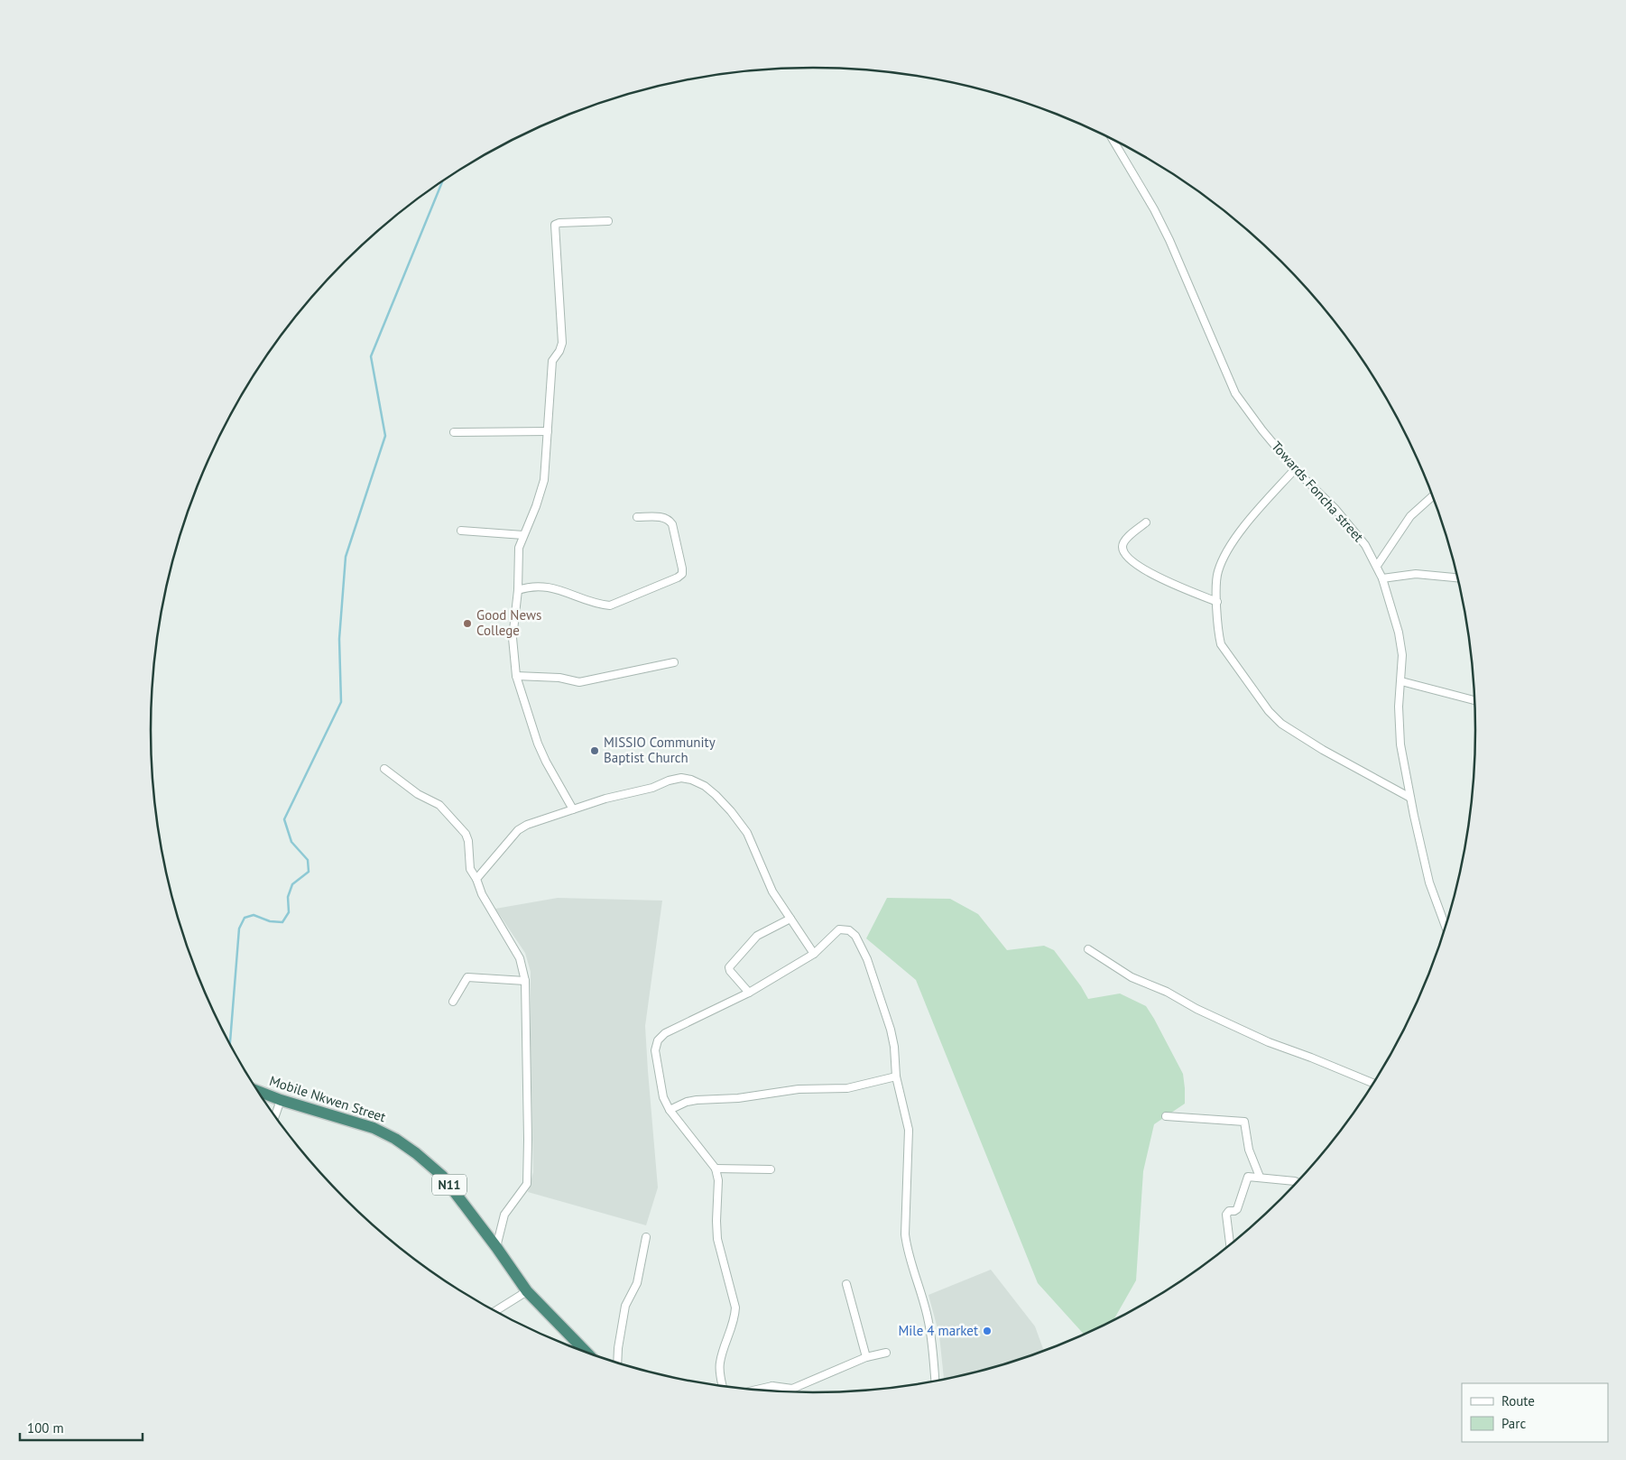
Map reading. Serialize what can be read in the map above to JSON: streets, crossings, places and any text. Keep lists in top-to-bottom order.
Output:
{
  "streets": {
    "highway": ["Mobile Nkwen Street", "N11"],
    "street": ["Towards Foncha street"]
  },
  "places": ["Good News College", "MISSIO Community Baptist Church", "Mile 4 market"],
  "legend": ["Route", "Parc"],
  "scale_bar": "100 m"
}
